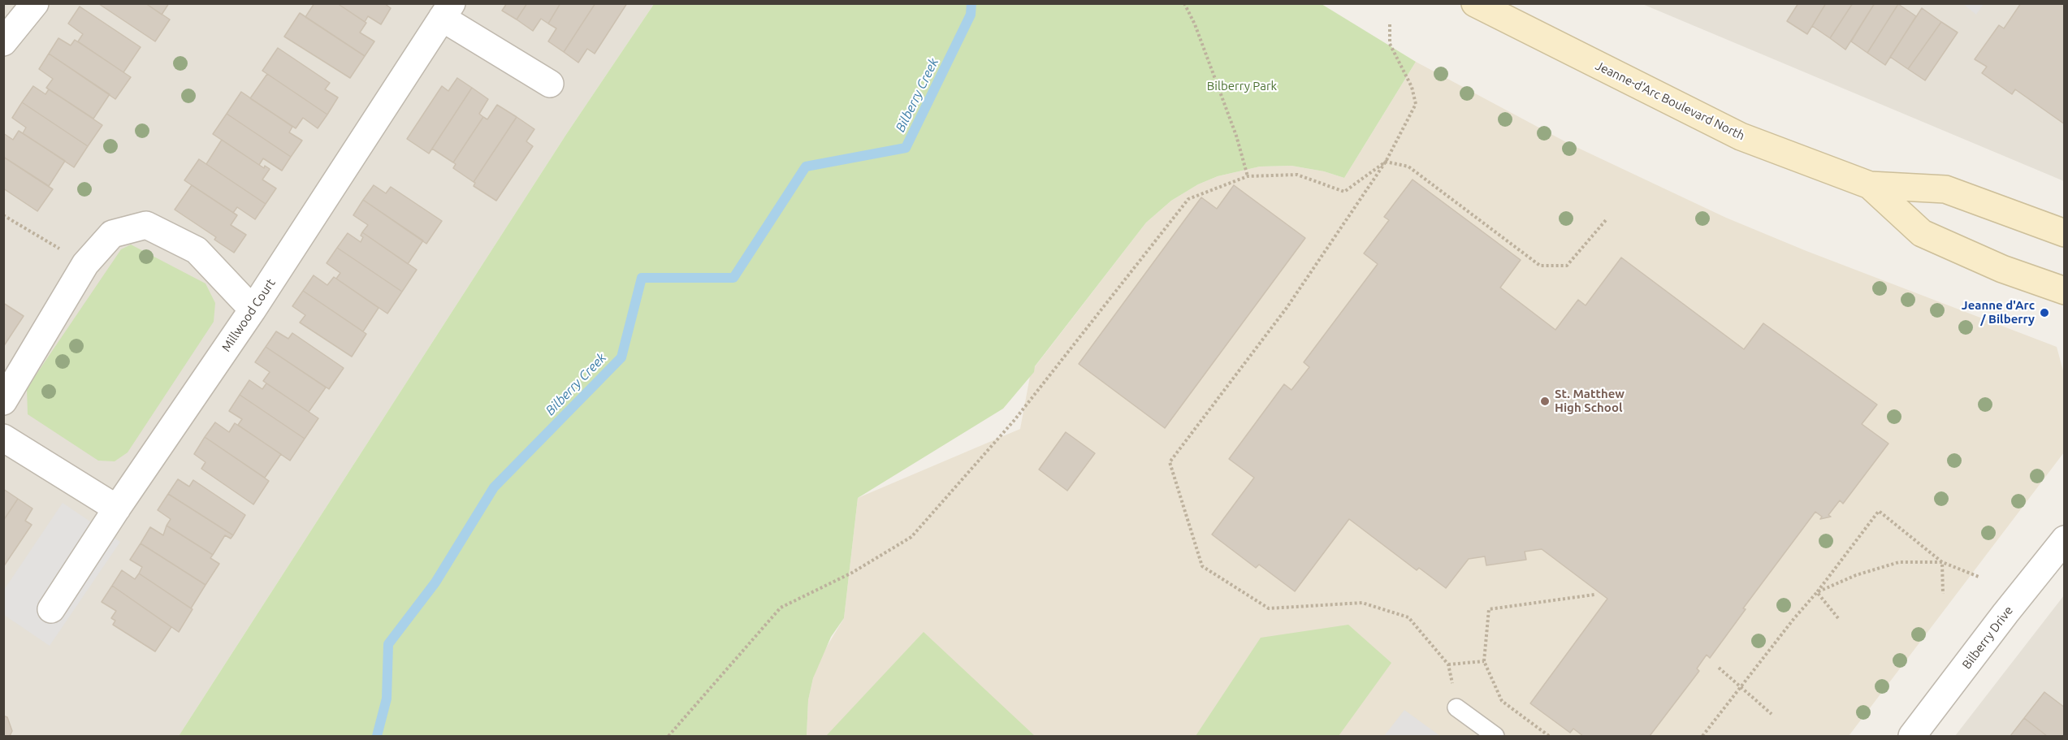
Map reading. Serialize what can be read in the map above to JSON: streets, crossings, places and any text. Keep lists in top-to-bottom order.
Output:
{
  "streets": {
    "main road": ["Jeanne-d'Arc Boulevard North"],
    "street": ["Millwood Court", "Bilberry Drive"]
  },
  "water": ["Bilberry Creek"],
  "parks": ["Bilberry Park"],
  "places": ["Jeanne d'Arc / Bilberry", "St. Matthew High School"]
}
